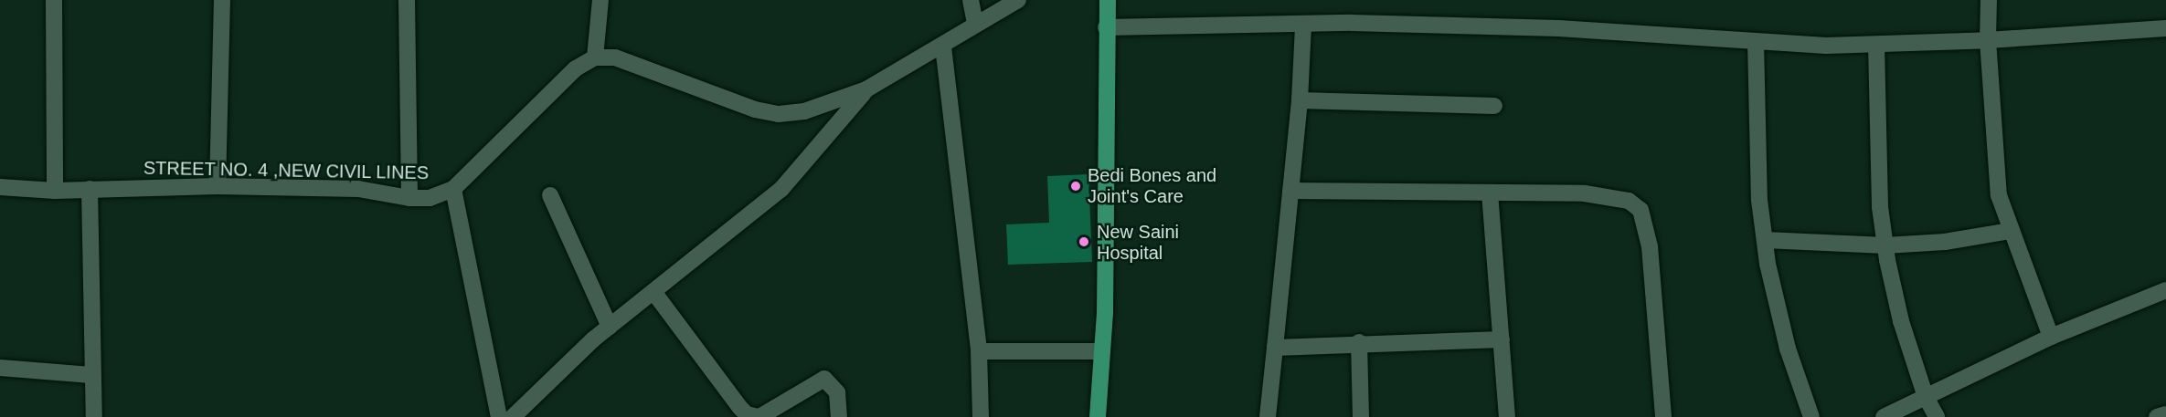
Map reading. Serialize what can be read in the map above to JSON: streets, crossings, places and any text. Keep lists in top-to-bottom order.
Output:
{
  "streets": {
    "street": ["STREET NO. 4 ,NEW CIVIL LINES"]
  },
  "places": ["Bedi Bones and Joint's Care", "New Saini Hospital"]
}
